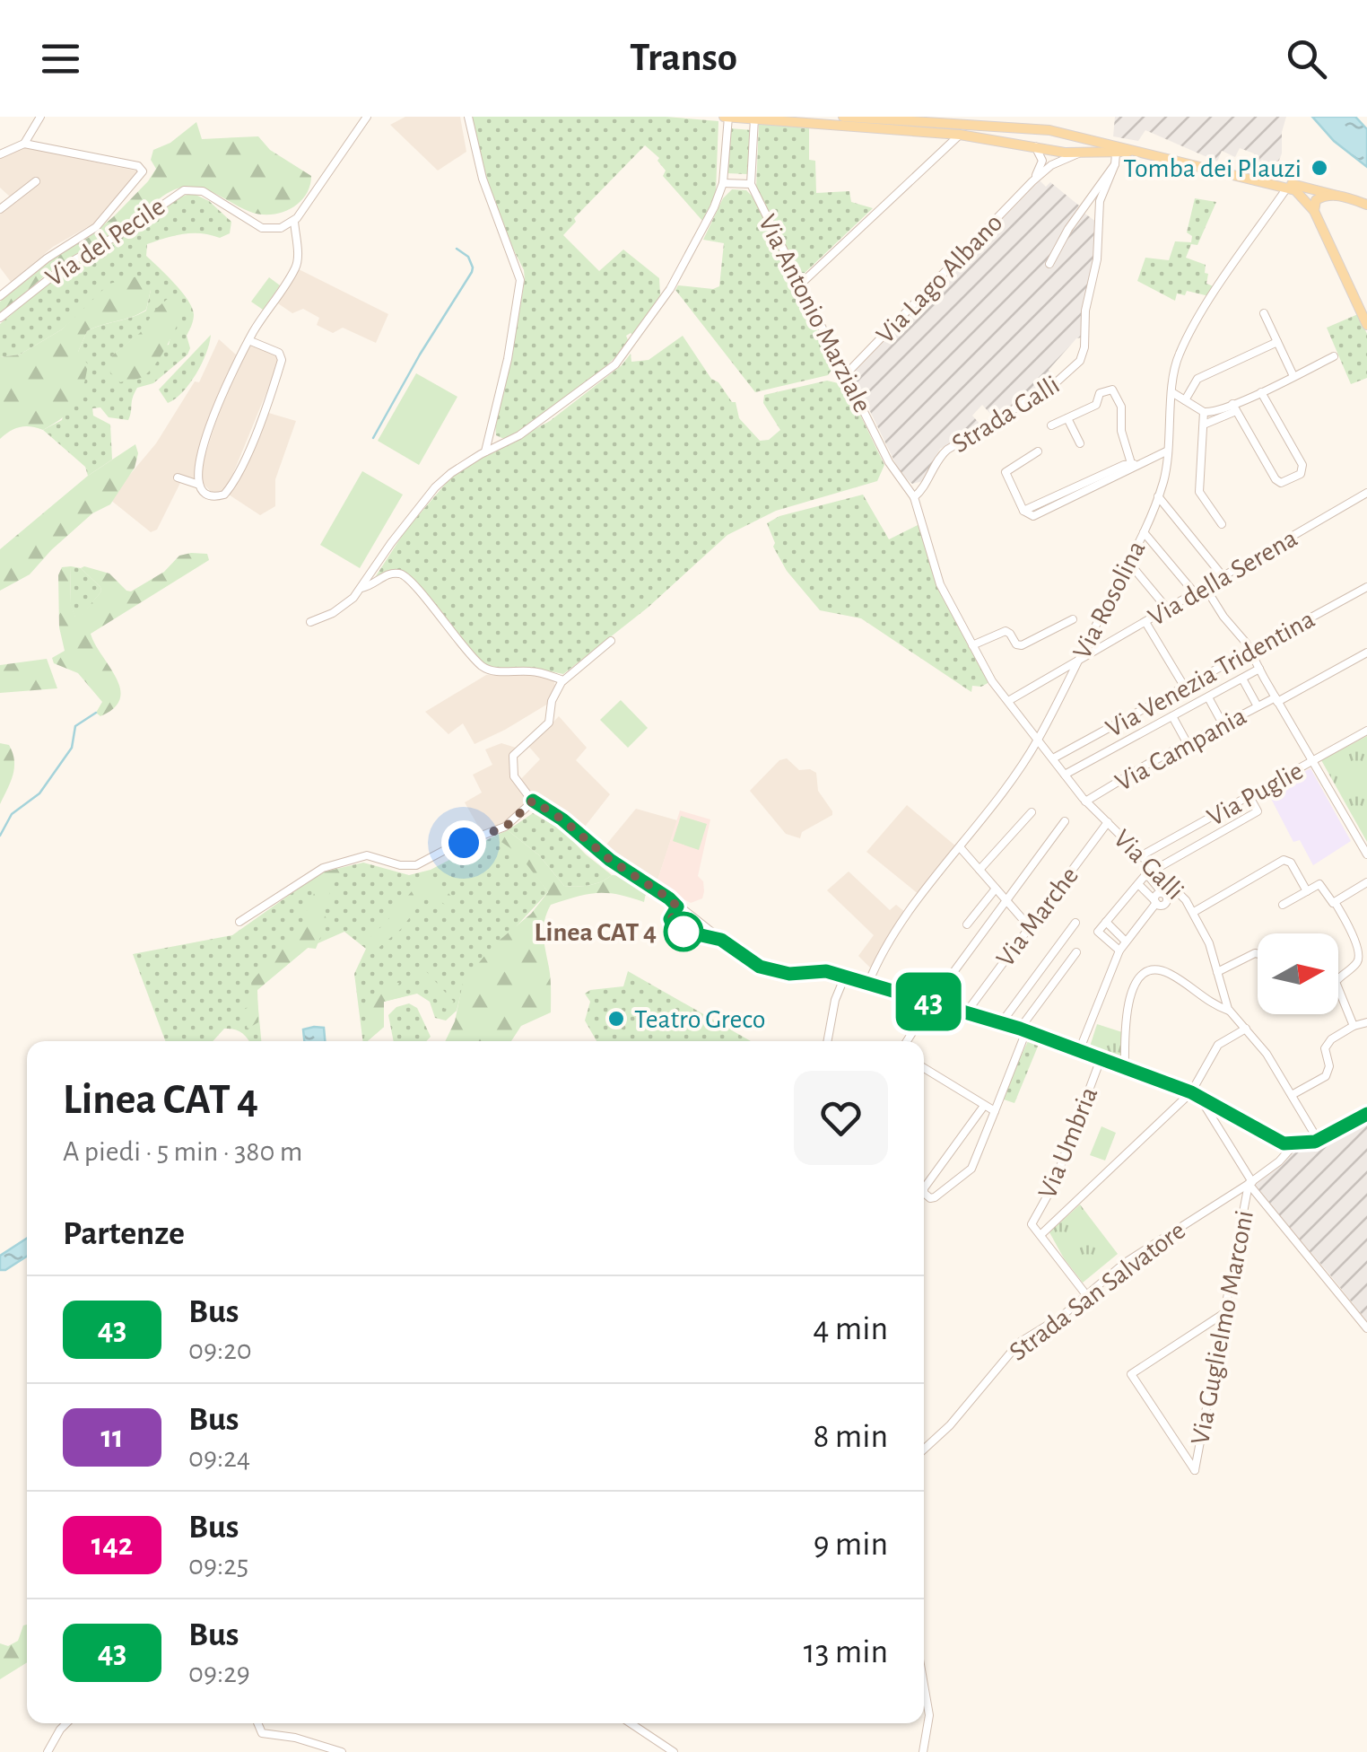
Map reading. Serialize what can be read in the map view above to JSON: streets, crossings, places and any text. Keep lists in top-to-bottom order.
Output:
{
  "streets": {
    "street": [
      "Via del Pecile",
      "Via Lago Albano",
      "Via Antonio Marziale",
      "Strada Galli",
      "Via della Serena",
      "Via Rosolina",
      "Via Venezia Tridentina",
      "Via Campania",
      "Via Puglie",
      "Via Galli",
      "Via Marche",
      "Via Umbria",
      "Strada San Salvatore",
      "Via Guglielmo Marconi"
    ]
  },
  "crossings": [
    ["Via Lago Albano", "Via Antonio Marziale"],
    ["Via Antonio Marziale", "Strada Galli"],
    ["Via della Serena", "Via Rosolina"],
    ["Via Rosolina", "Via Galli"],
    ["Via Venezia Tridentina", "Via Galli"],
    ["Via Campania", "Via Galli"],
    ["Via Puglie", "Via Galli"],
    ["Via Galli", "Via Marche"],
    ["Strada San Salvatore", "Via Guglielmo Marconi"]
  ],
  "places": ["Tomba dei Plauzi", "Linea CAT 4", "Teatro Greco"],
  "lines": ["bus line 43"],
  "north": "right",
  "page": {
    "header": "Transo",
    "on_map": "43",
    "heading": [
      ["Linea CAT 4", "A piedi · 5 min · 380 m"],
      "Partenze"
    ],
    "list": [
      {
        "mark": "43",
        "name": "Bus",
        "note": "09:20",
        "value": "4 min"
      },
      {
        "mark": "11",
        "name": "Bus",
        "note": "09:24",
        "value": "8 min"
      },
      {
        "mark": "142",
        "name": "Bus",
        "note": "09:25",
        "value": "9 min"
      },
      {
        "mark": "43",
        "name": "Bus",
        "note": "09:29",
        "value": "13 min"
      }
    ]
  }
}
